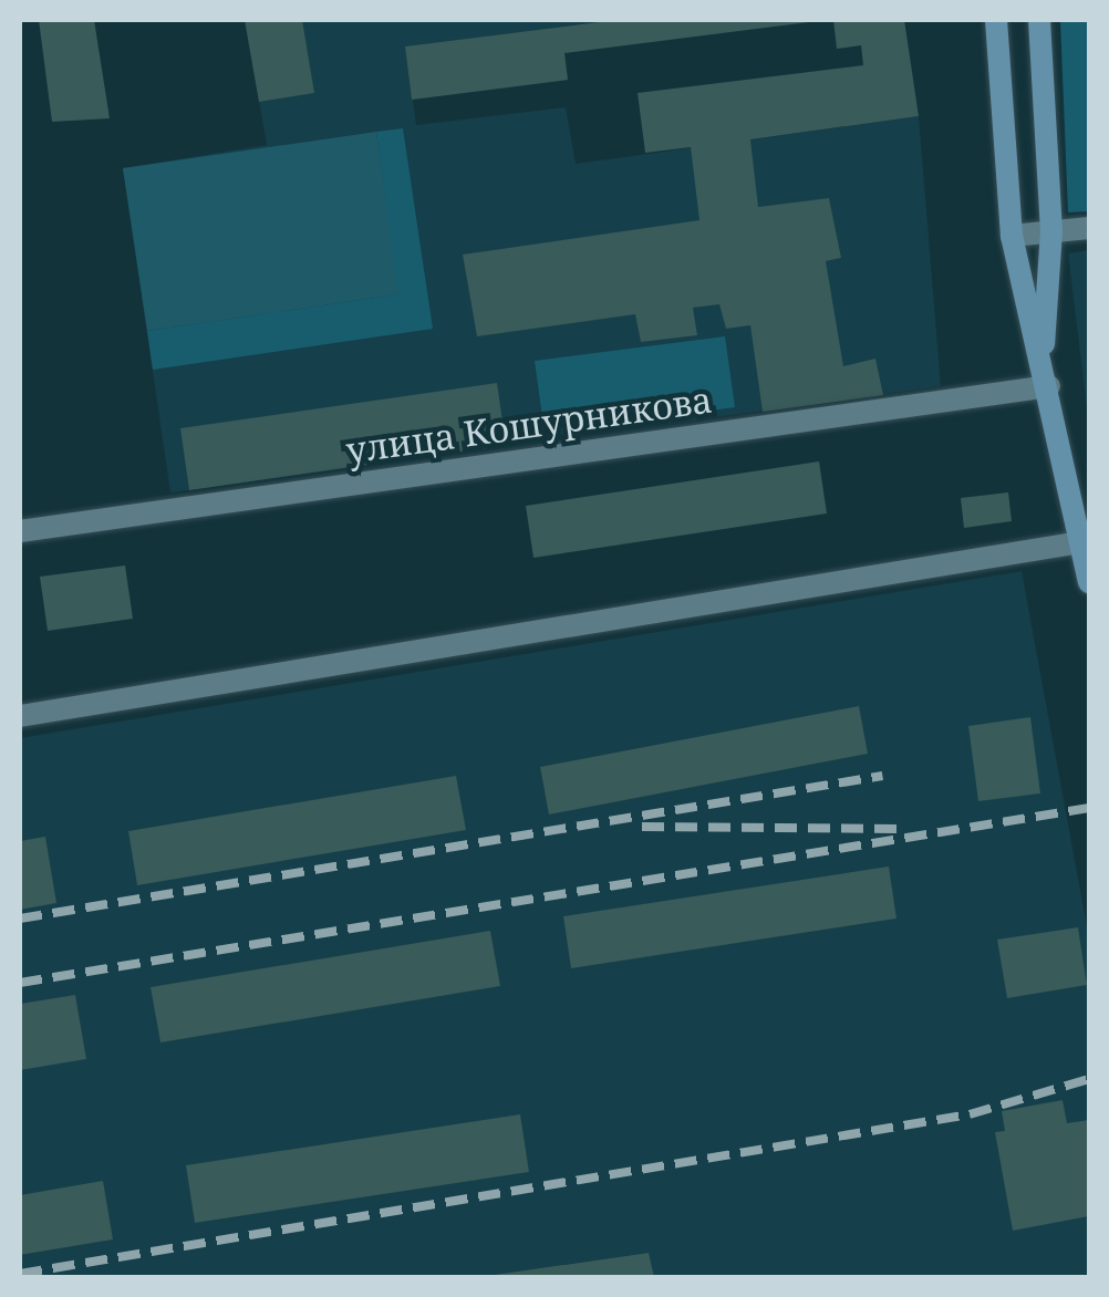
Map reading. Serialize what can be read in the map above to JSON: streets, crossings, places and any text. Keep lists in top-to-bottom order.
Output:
{
  "streets": {
    "street": ["улица Кошурникова"]
  }
}
